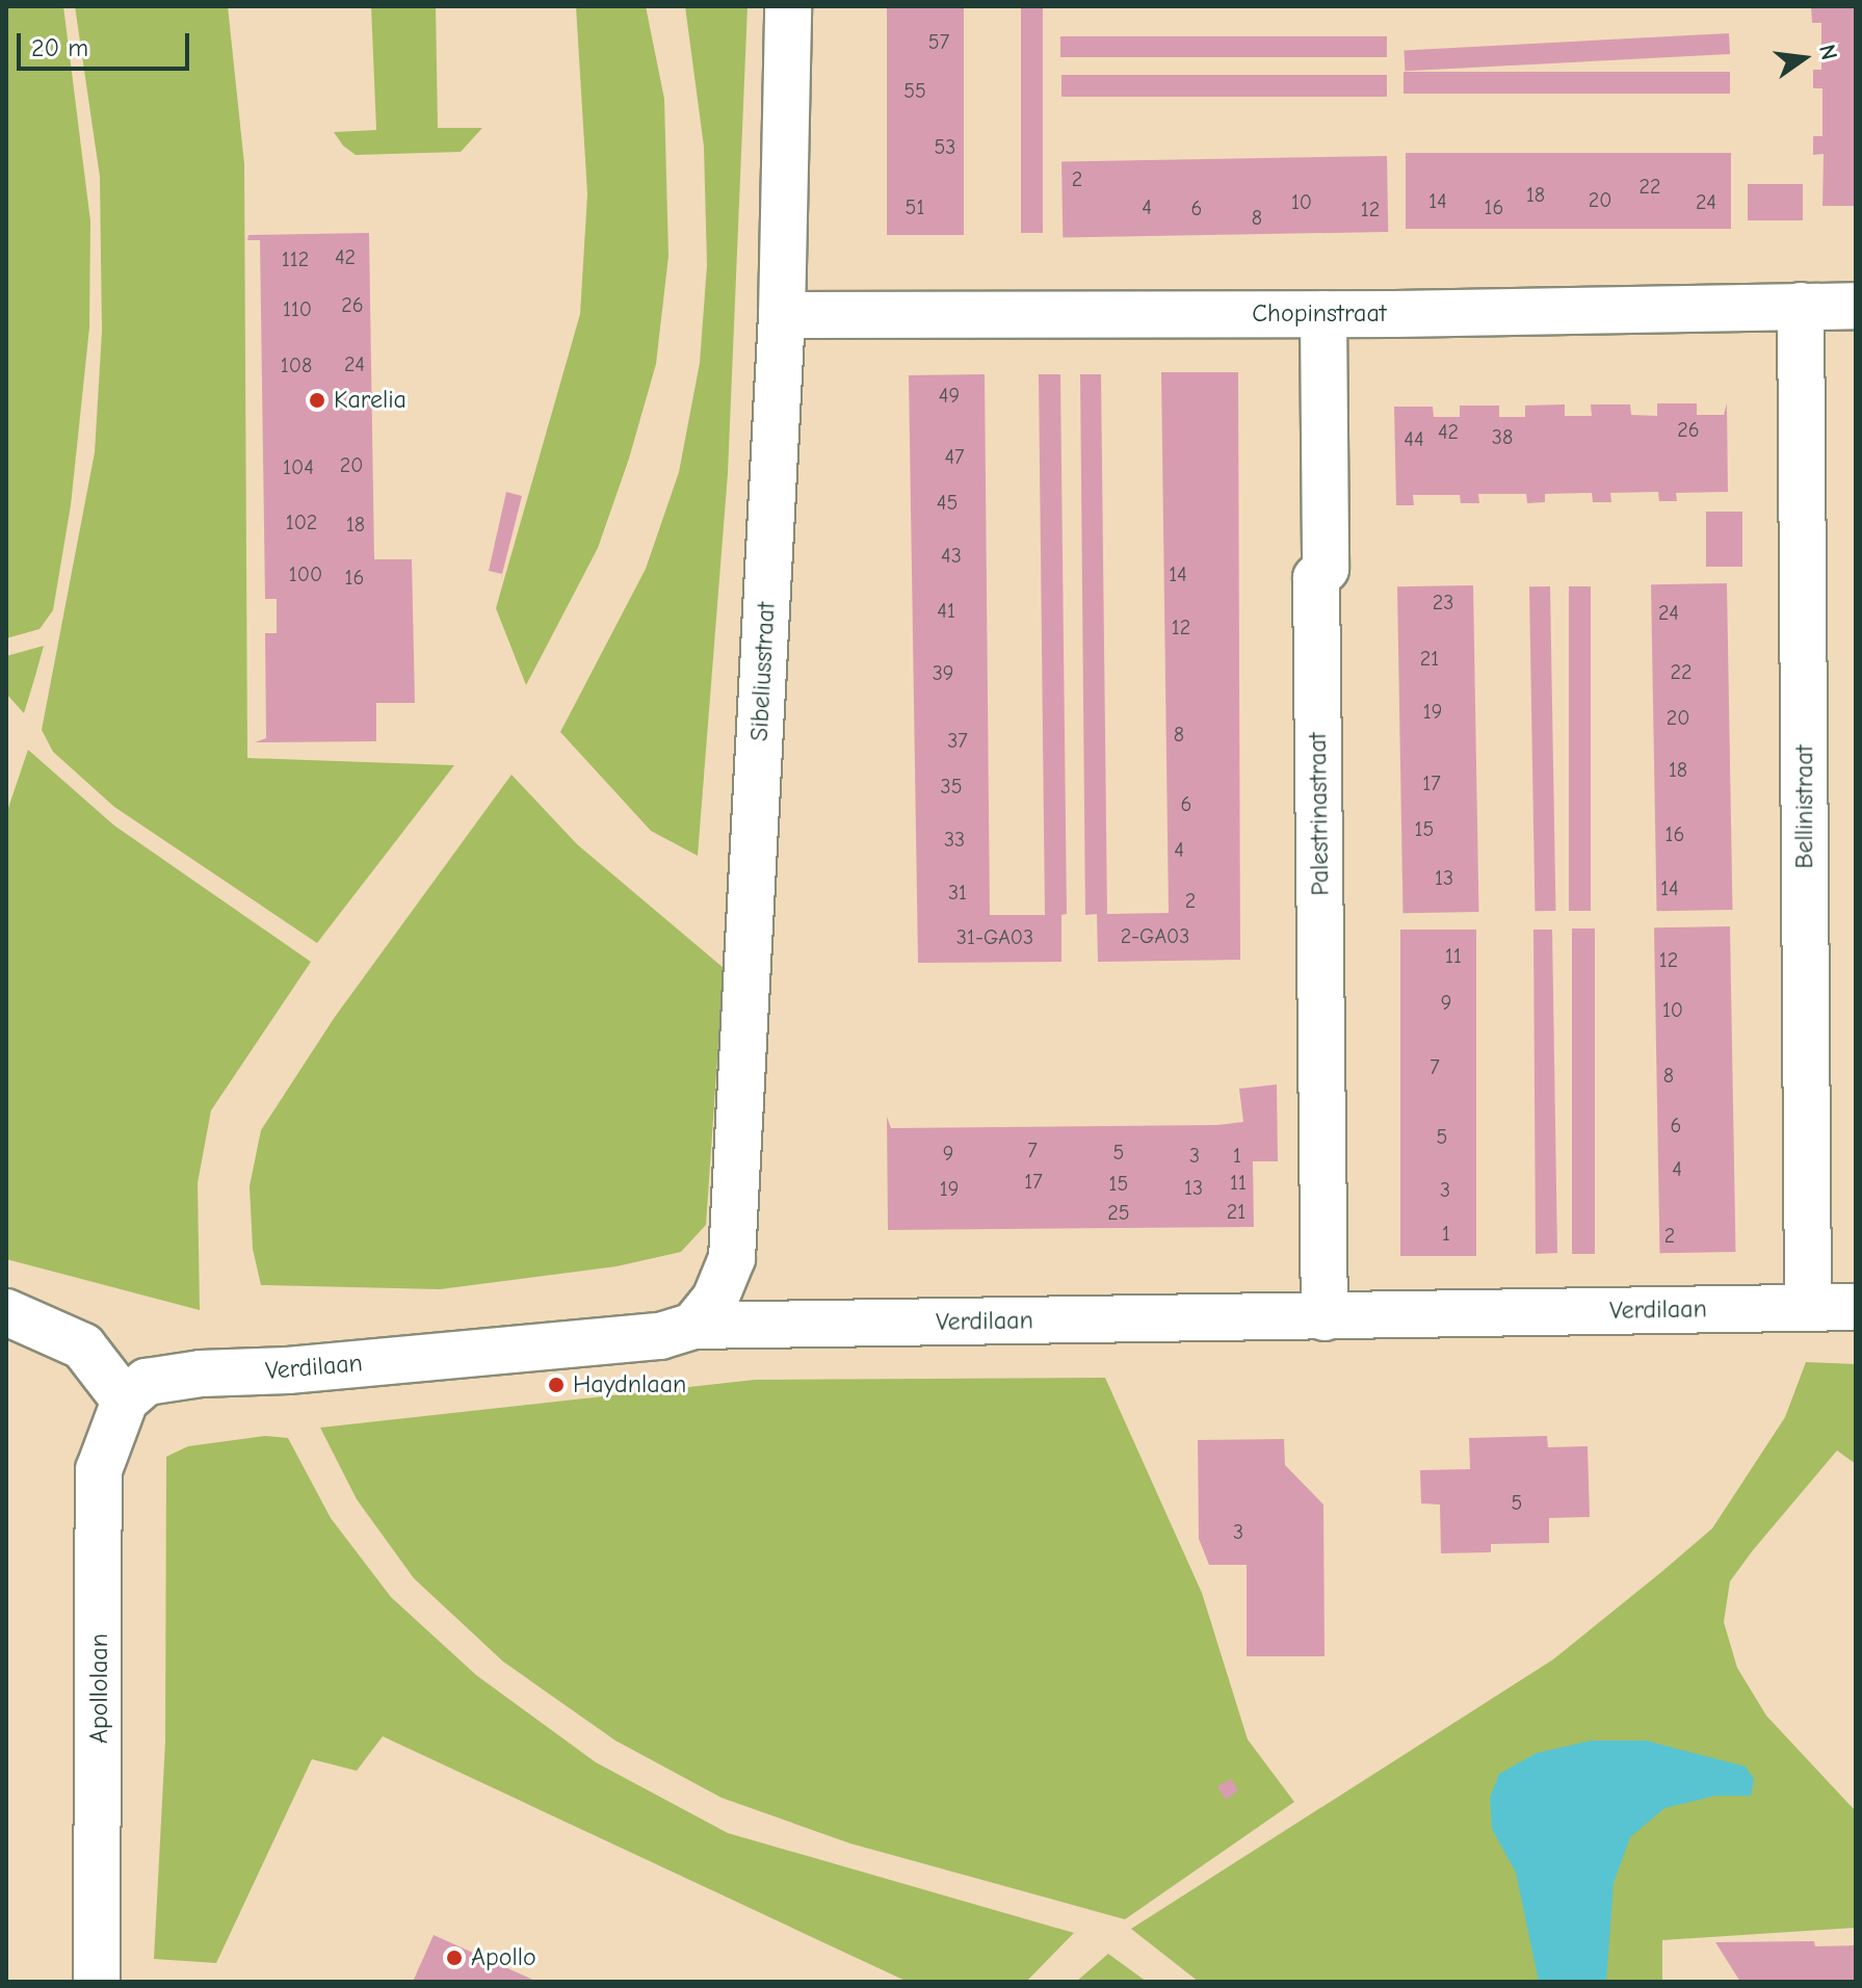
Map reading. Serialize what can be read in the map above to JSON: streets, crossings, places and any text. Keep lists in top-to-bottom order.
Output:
{
  "streets": {
    "street": [
      "Chopinstraat",
      "Sibeliusstraat",
      "Bellinistraat",
      "Palestrinastraat",
      "Verdilaan",
      "Apollolaan"
    ]
  },
  "crossings": [
    ["Chopinstraat", "Sibeliusstraat"],
    ["Chopinstraat", "Bellinistraat"],
    ["Chopinstraat", "Palestrinastraat"],
    ["Sibeliusstraat", "Verdilaan"],
    ["Bellinistraat", "Verdilaan"],
    ["Palestrinastraat", "Verdilaan"],
    ["Verdilaan", "Apollolaan"]
  ],
  "places": ["Karelia", "Haydnlaan", "Apollo"],
  "house_numbers": [
    "57",
    "55",
    "53",
    "2",
    "22",
    "18",
    "20",
    "14",
    "10",
    "24",
    "51",
    "4",
    "16",
    "6",
    "12",
    "8",
    "42",
    "112",
    "26",
    "110",
    "24",
    "108",
    "49",
    "26",
    "42",
    "38",
    "44",
    "47",
    "20",
    "104",
    "45",
    "102",
    "18",
    "43",
    "100",
    "14",
    "16",
    "23",
    "41",
    "24",
    "12",
    "21",
    "22",
    "39",
    "19",
    "20",
    "8",
    "37",
    "18",
    "17",
    "35",
    "6",
    "15",
    "16",
    "33",
    "4",
    "13",
    "14",
    "31",
    "2",
    "2-GA03",
    "31-GA03",
    "11",
    "12",
    "9",
    "10",
    "7",
    "8",
    "6",
    "5",
    "7",
    "5",
    "9",
    "3",
    "1",
    "4",
    "17",
    "11",
    "15",
    "13",
    "19",
    "3",
    "21",
    "25",
    "1",
    "2",
    "5",
    "3"
  ],
  "scale_bar": "20 m",
  "north": "right"
}
